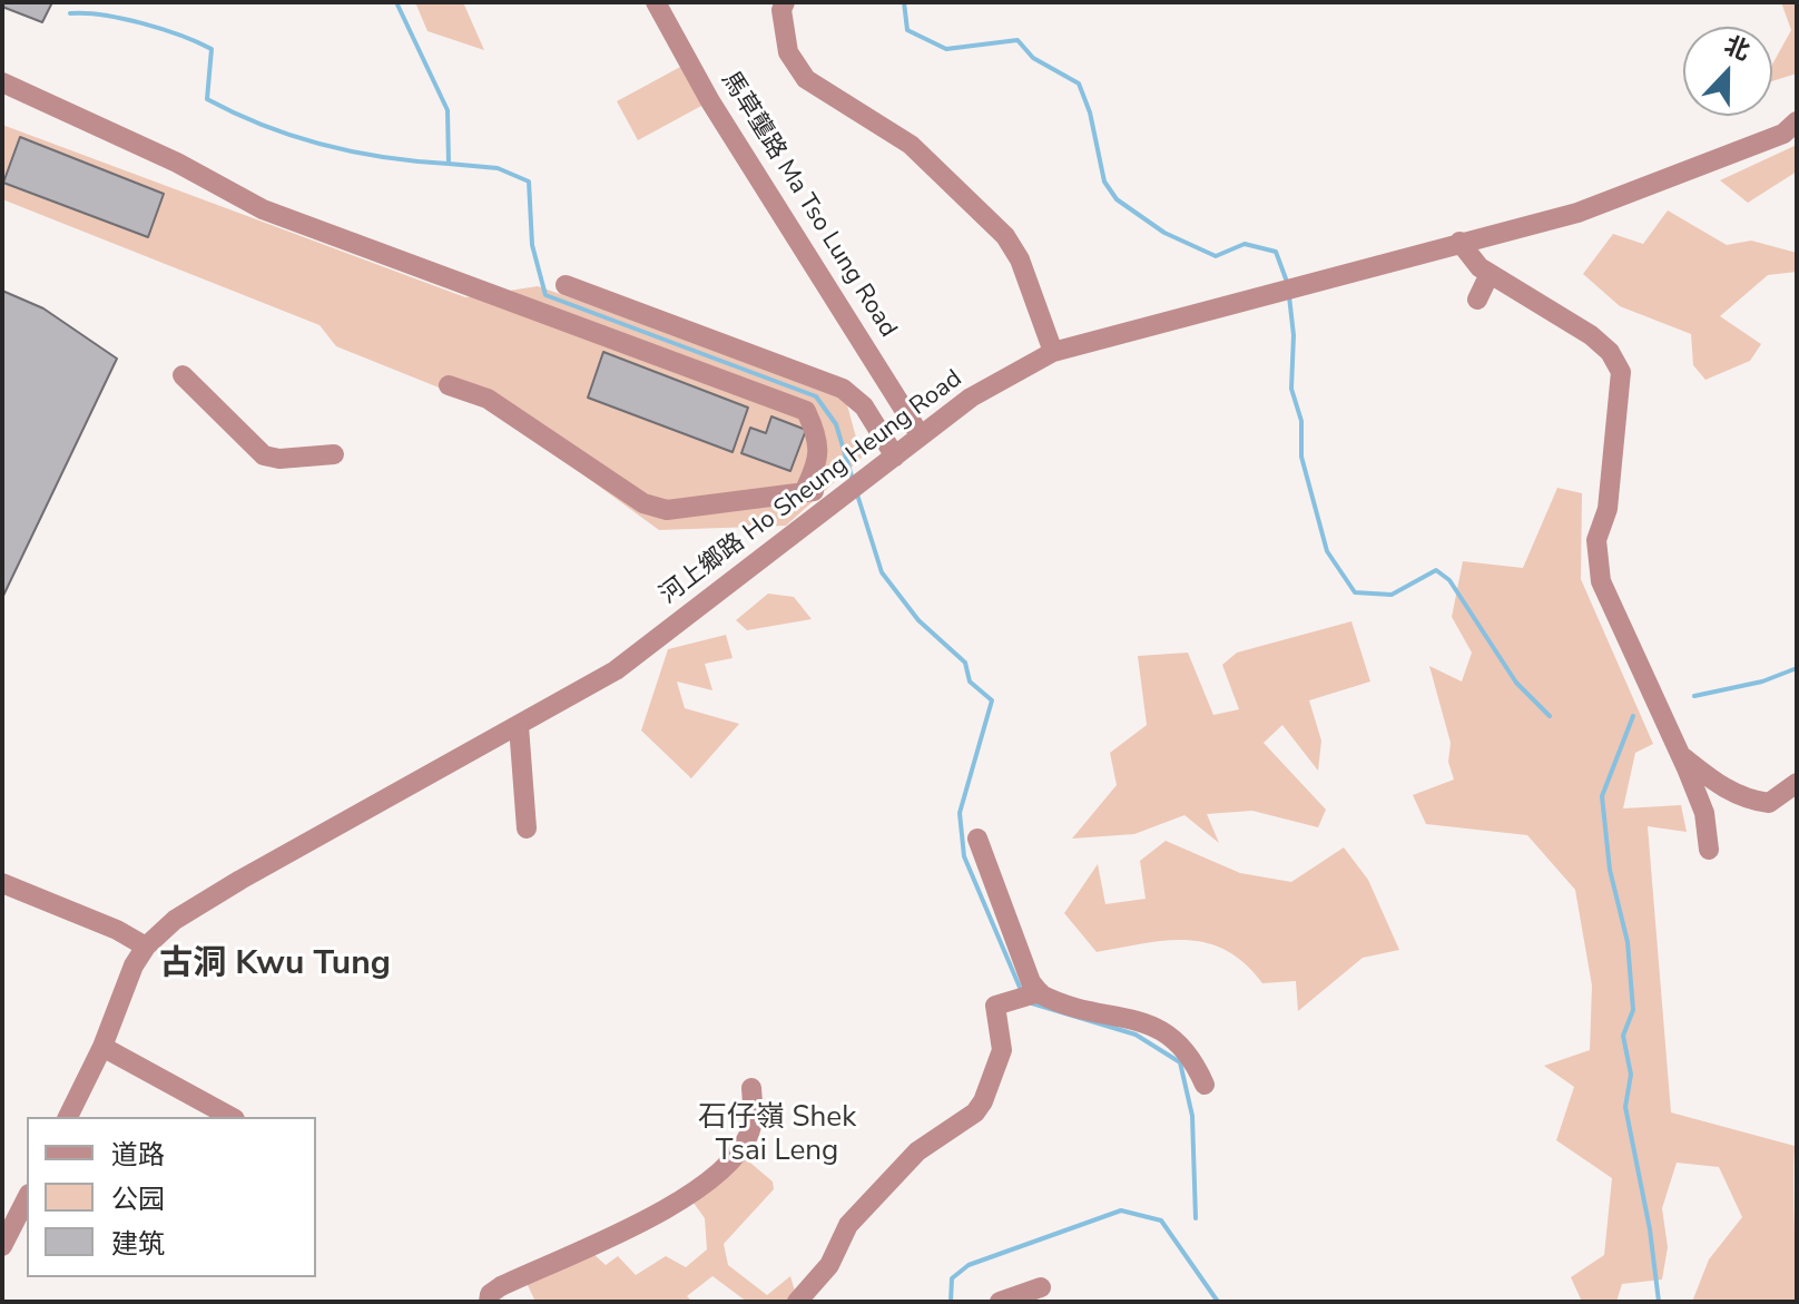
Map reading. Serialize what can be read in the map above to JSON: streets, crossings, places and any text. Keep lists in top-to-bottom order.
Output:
{
  "streets": {
    "street": ["馬草壟路 Ma Tso Lung Road", "河上鄉路 Ho Sheung Heung Road"]
  },
  "crossings": [
    ["馬草壟路 Ma Tso Lung Road", "河上鄉路 Ho Sheung Heung Road"]
  ],
  "districts": ["古洞 Kwu Tung", "石仔嶺 Shek Tsai Leng"],
  "legend": ["道路", "公园", "建筑"],
  "north": "top"
}
